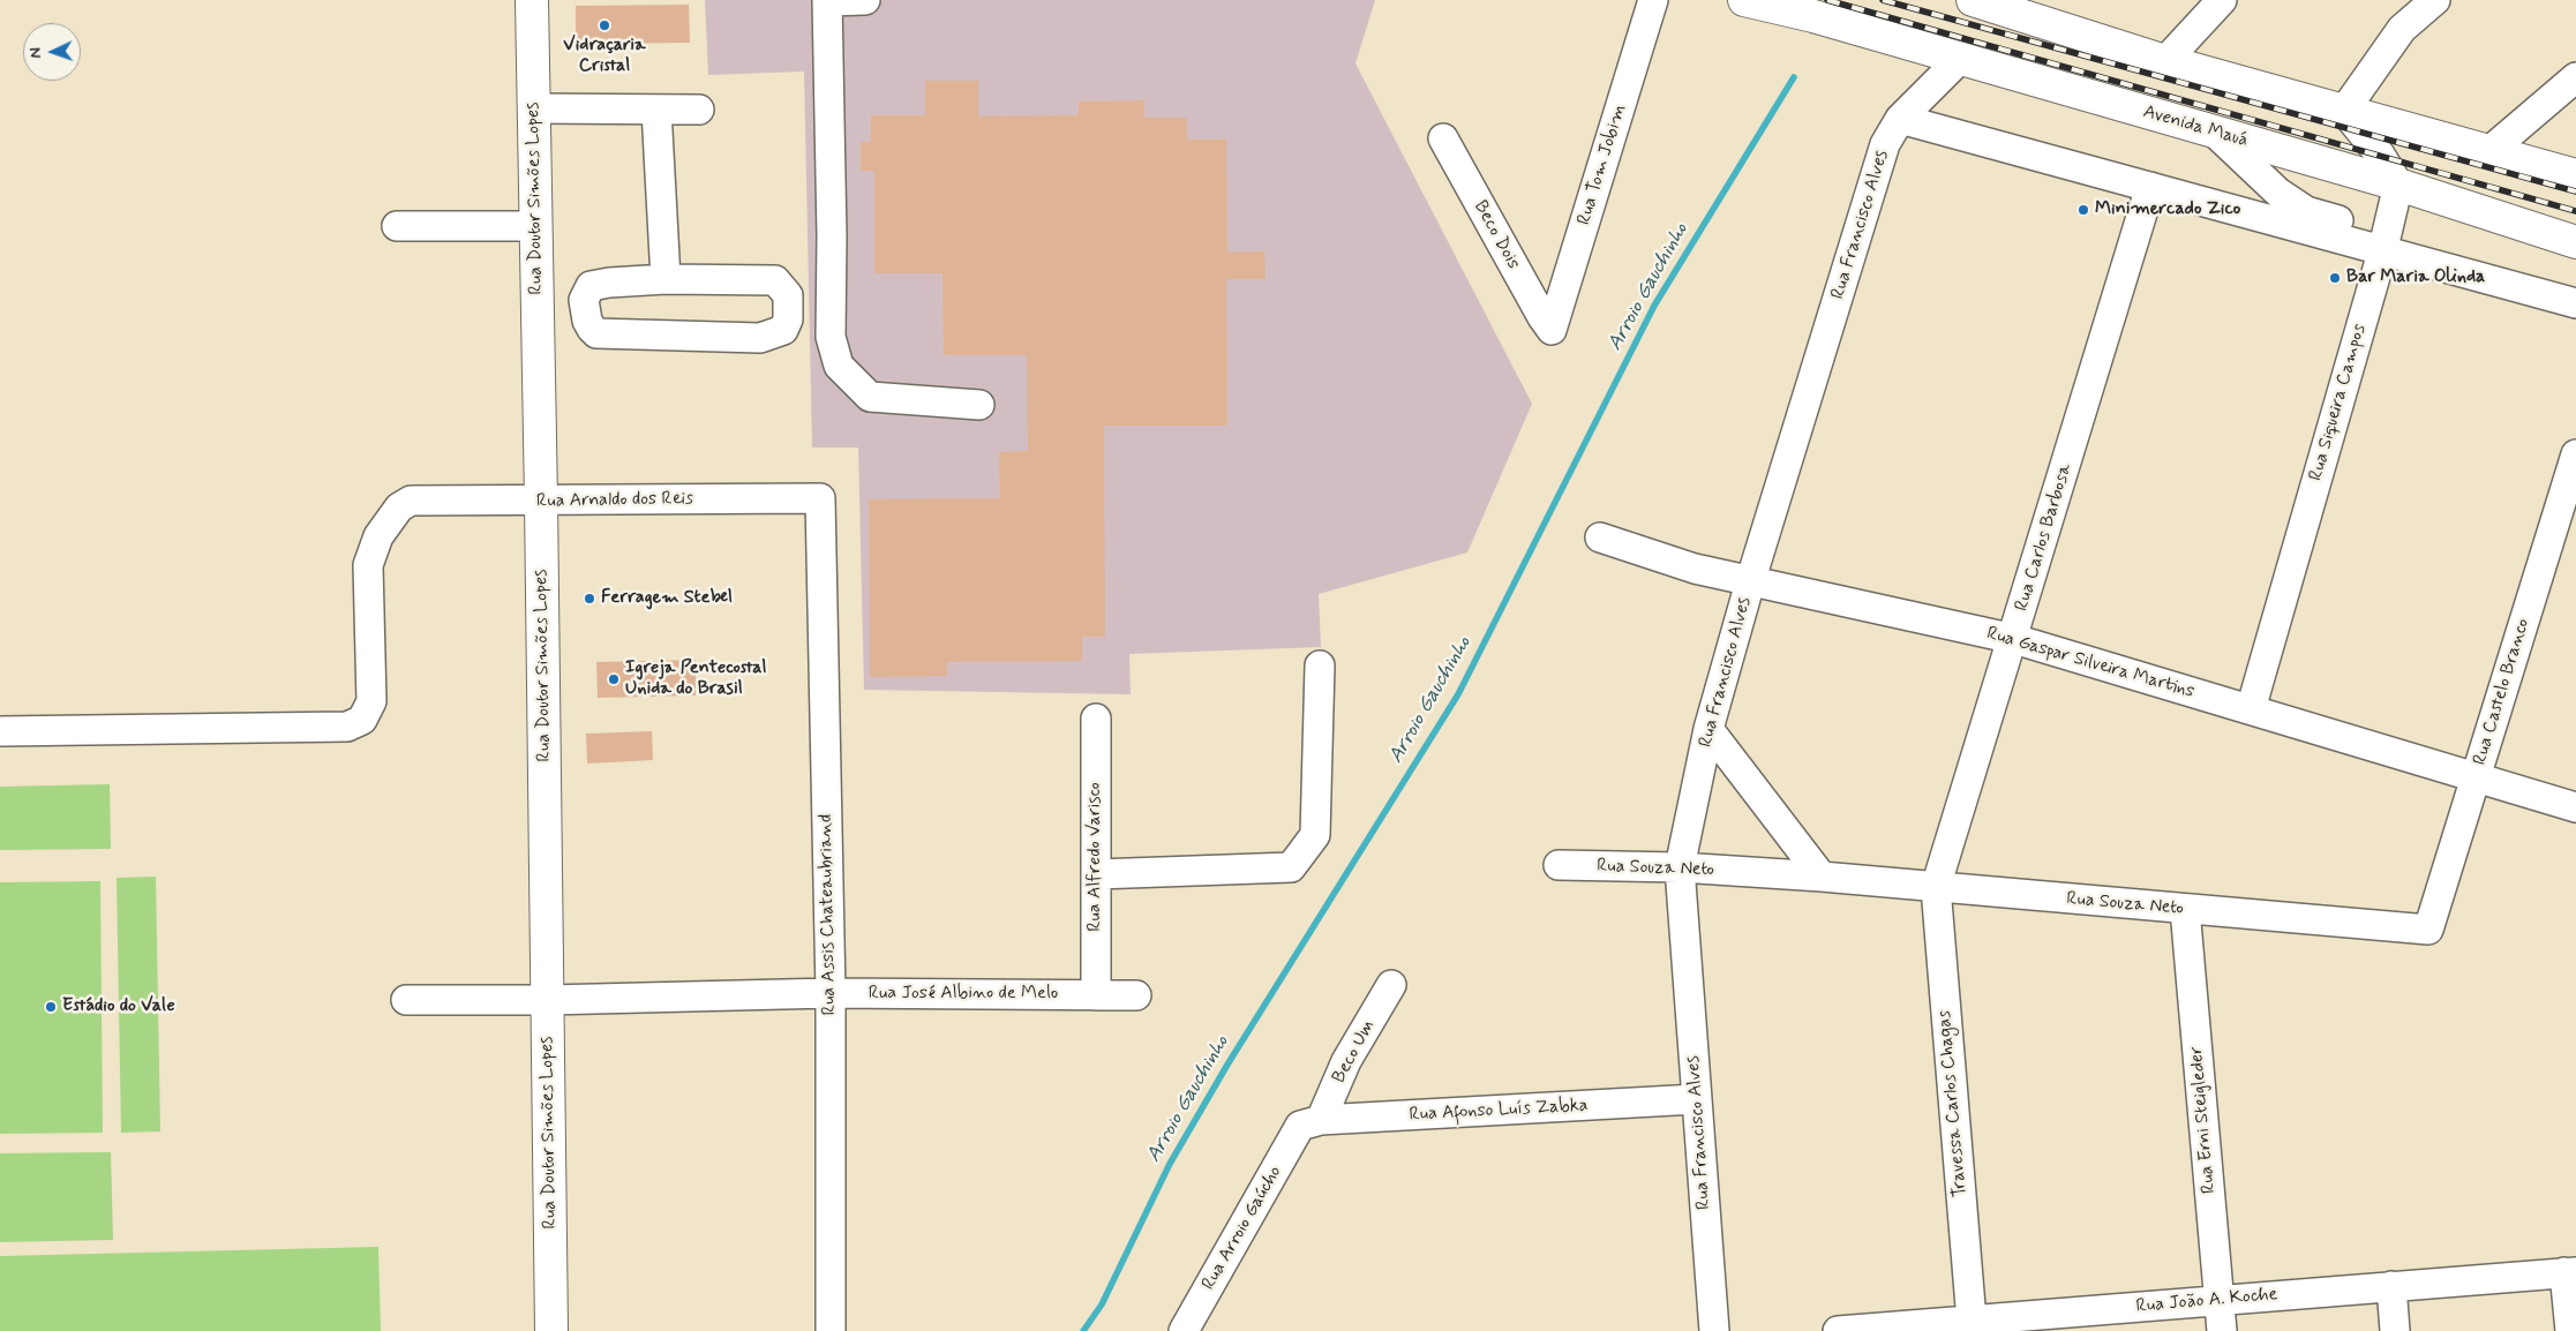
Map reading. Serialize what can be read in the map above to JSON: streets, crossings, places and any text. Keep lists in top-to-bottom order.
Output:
{
  "streets": {
    "main road": ["Avenida Mauá", "Rua Doutor Simões Lopes"],
    "street": [
      "Rua Tom Jobim",
      "Rua Francisco Alves",
      "Beco Dois",
      "Rua Siqueira Campos",
      "Rua Arnaldo dos Reis",
      "Rua Carlos Barbosa",
      "Rua Gaspar Silveira Martins",
      "Rua Castelo Branco",
      "Rua Alfredo Varisco",
      "Rua Souza Neto",
      "Rua Assis Chateaubriand",
      "Rua José Albino de Melo",
      "Beco Um",
      "Travessa Carlos Chagas",
      "Rua Afonso Luís Zabka",
      "Rua Erni Steigleder",
      "Rua Arroio Gaúcho",
      "Rua João A. Koche"
    ]
  },
  "crossings": [
    ["Avenida Mauá", "Rua Francisco Alves"],
    ["Avenida Mauá", "Rua Siqueira Campos"],
    ["Rua Tom Jobim", "Beco Dois"],
    ["Rua Doutor Simões Lopes", "Rua Arnaldo dos Reis"],
    ["Rua Doutor Simões Lopes", "Rua José Albino de Melo"],
    ["Rua Francisco Alves", "Rua Gaspar Silveira Martins"],
    ["Rua Francisco Alves", "Rua Souza Neto"],
    ["Rua Francisco Alves", "Rua Afonso Luís Zabka"],
    ["Rua Siqueira Campos", "Rua Gaspar Silveira Martins"],
    ["Rua Arnaldo dos Reis", "Rua Assis Chateaubriand"],
    ["Rua Carlos Barbosa", "Rua Gaspar Silveira Martins"],
    ["Rua Carlos Barbosa", "Rua Souza Neto"],
    ["Rua Carlos Barbosa", "Travessa Carlos Chagas"],
    ["Rua Gaspar Silveira Martins", "Rua Castelo Branco"],
    ["Rua Castelo Branco", "Rua Souza Neto"],
    ["Rua Alfredo Varisco", "Rua José Albino de Melo"],
    ["Rua Souza Neto", "Travessa Carlos Chagas"],
    ["Rua Souza Neto", "Rua Erni Steigleder"],
    ["Rua Assis Chateaubriand", "Rua José Albino de Melo"],
    ["Beco Um", "Rua Afonso Luís Zabka"],
    ["Beco Um", "Rua Arroio Gaúcho"],
    ["Travessa Carlos Chagas", "Rua João A. Koche"],
    ["Rua Afonso Luís Zabka", "Rua Arroio Gaúcho"],
    ["Rua Erni Steigleder", "Rua João A. Koche"]
  ],
  "water": ["Arroio Gauchinho"],
  "places": [
    "Vidraçaria Cristal",
    "Minimercado Zico",
    "Bar Maria Olinda",
    "Ferragem Stebel",
    "Igreja Pentecostal Unida do Brasil",
    "Estádio do Vale"
  ],
  "north": "left"
}
